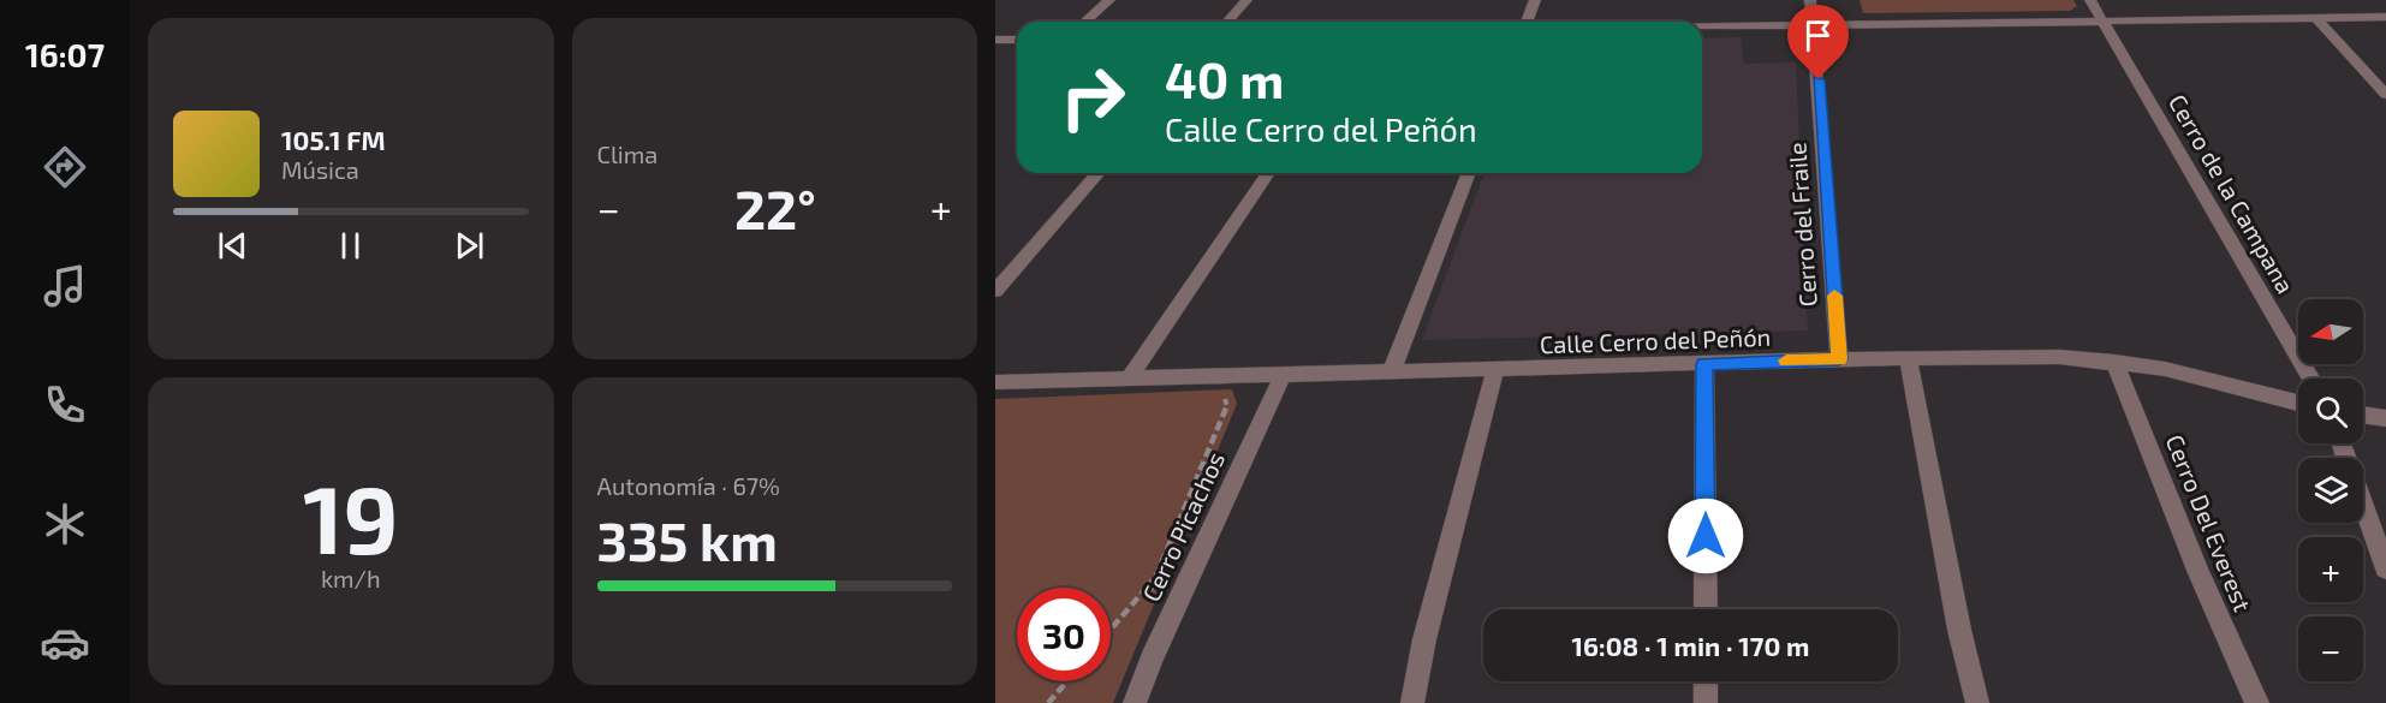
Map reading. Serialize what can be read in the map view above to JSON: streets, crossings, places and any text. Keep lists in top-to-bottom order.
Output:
{
  "streets": {
    "street": [
      "Cerro de la Campana",
      "Cerro del Fraile",
      "Calle Cerro del Peñón",
      "Cerro Del Everest",
      "Cerro Picachos"
    ]
  },
  "crossings": [
    ["Cerro del Fraile", "Calle Cerro del Peñón"],
    ["Calle Cerro del Peñón", "Cerro Del Everest"],
    ["Calle Cerro del Peñón", "Cerro Picachos"]
  ],
  "north": "left",
  "page": {
    "tabs": "16:07",
    "tile": [
      "Clima",
      ["19", "km/h"],
      ["Autonomía · 67%", "335 km"]
    ],
    "turn": ["40 m", "Calle Cerro del Peñón"],
    "song": ["105.1 FM", "Música"],
    "heat": ["−", "22°", "+"],
    "map_buttons": ["+", "−"],
    "limit": "30",
    "trip": "16:08 · 1 min · 170 m"
  }
}
